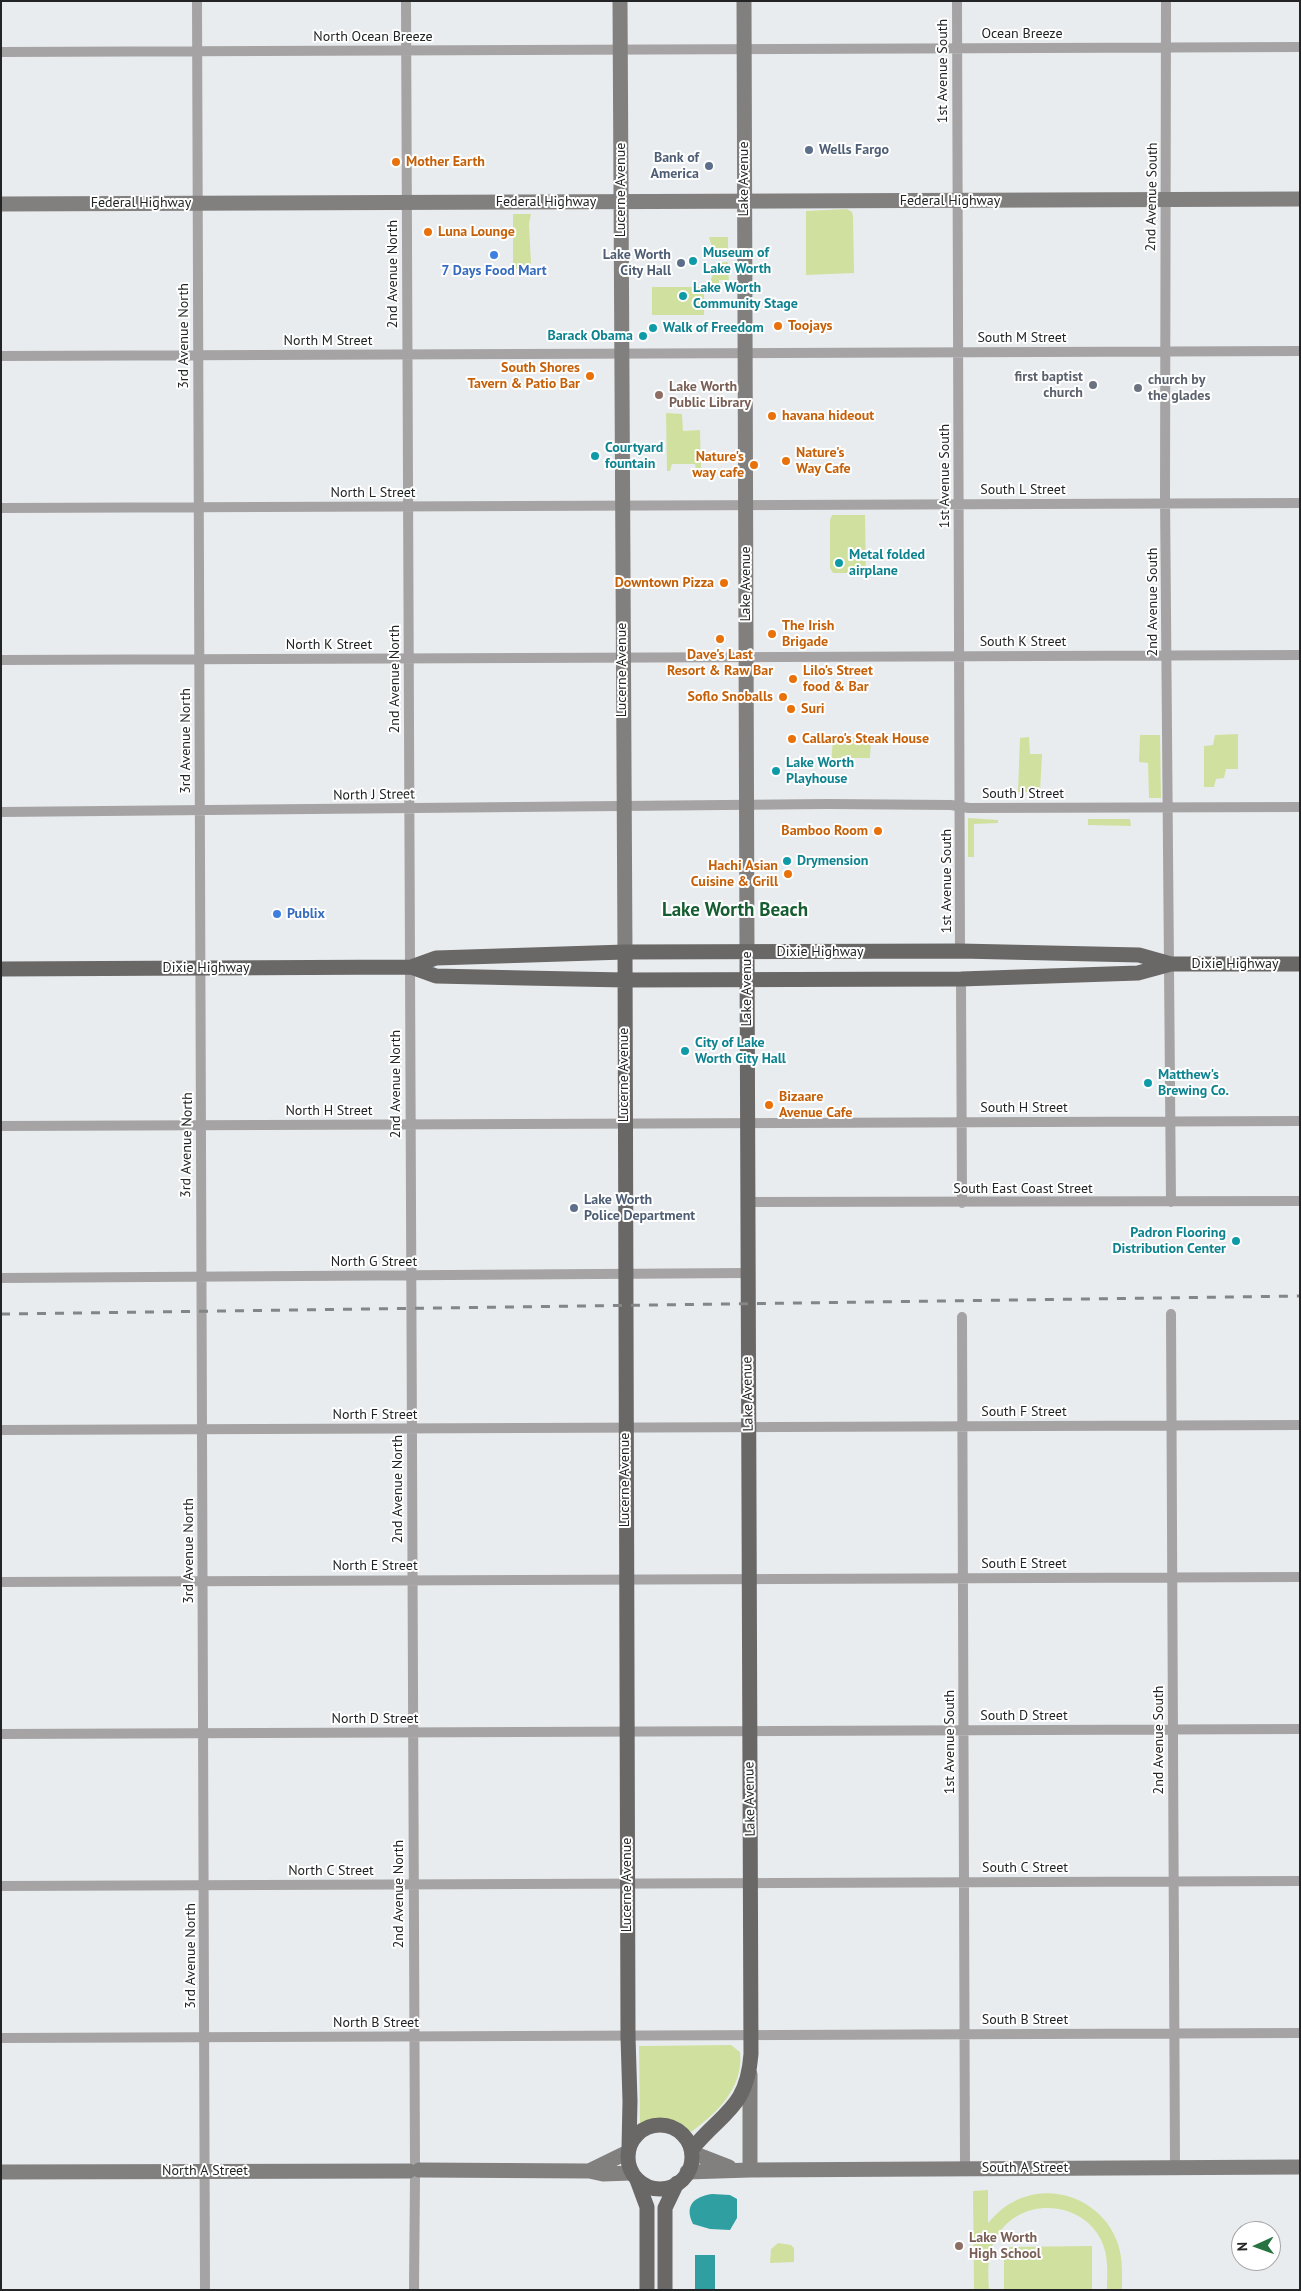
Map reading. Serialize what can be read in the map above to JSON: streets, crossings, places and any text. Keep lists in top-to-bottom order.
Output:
{
  "streets": {
    "main road": [
      "Lake Avenue",
      "Lucerne Avenue",
      "Federal Highway",
      "Dixie Highway",
      "South A Street",
      "North A Street"
    ],
    "street": [
      "Ocean Breeze",
      "North Ocean Breeze",
      "1st Avenue South",
      "2nd Avenue South",
      "2nd Avenue North",
      "3rd Avenue North",
      "South M Street",
      "North M Street",
      "South L Street",
      "North L Street",
      "South K Street",
      "North K Street",
      "South J Street",
      "North J Street",
      "South H Street",
      "North H Street",
      "South East Coast Street",
      "North G Street",
      "South F Street",
      "North F Street",
      "South E Street",
      "North E Street",
      "South D Street",
      "North D Street",
      "South C Street",
      "North C Street",
      "South B Street",
      "North B Street"
    ]
  },
  "crossings": [
    ["Ocean Breeze", "North Ocean Breeze"],
    ["Ocean Breeze", "1st Avenue South"],
    ["Ocean Breeze", "Lake Avenue"],
    ["Ocean Breeze", "2nd Avenue South"],
    ["North Ocean Breeze", "Lake Avenue"],
    ["North Ocean Breeze", "Lucerne Avenue"],
    ["North Ocean Breeze", "2nd Avenue North"],
    ["North Ocean Breeze", "3rd Avenue North"],
    ["1st Avenue South", "Federal Highway"],
    ["1st Avenue South", "South M Street"],
    ["1st Avenue South", "South L Street"],
    ["1st Avenue South", "South K Street"],
    ["1st Avenue South", "South J Street"],
    ["1st Avenue South", "Dixie Highway"],
    ["1st Avenue South", "South F Street"],
    ["1st Avenue South", "South E Street"],
    ["1st Avenue South", "South D Street"],
    ["1st Avenue South", "South C Street"],
    ["1st Avenue South", "South B Street"],
    ["1st Avenue South", "South A Street"],
    ["Lake Avenue", "Lucerne Avenue"],
    ["Lake Avenue", "Federal Highway"],
    ["Lake Avenue", "South M Street"],
    ["Lake Avenue", "North M Street"],
    ["Lake Avenue", "South L Street"],
    ["Lake Avenue", "North L Street"],
    ["Lake Avenue", "South K Street"],
    ["Lake Avenue", "North K Street"],
    ["Lake Avenue", "South J Street"],
    ["Lake Avenue", "North J Street"],
    ["Lake Avenue", "Dixie Highway"],
    ["Lake Avenue", "South H Street"],
    ["Lake Avenue", "North H Street"],
    ["Lake Avenue", "South East Coast Street"],
    ["Lake Avenue", "North G Street"],
    ["Lake Avenue", "South F Street"],
    ["Lake Avenue", "North F Street"],
    ["Lake Avenue", "South E Street"],
    ["Lake Avenue", "North E Street"],
    ["Lake Avenue", "South D Street"],
    ["Lake Avenue", "North D Street"],
    ["Lake Avenue", "South C Street"],
    ["Lake Avenue", "North C Street"],
    ["Lake Avenue", "South B Street"],
    ["Lake Avenue", "North B Street"],
    ["Lake Avenue", "South A Street"],
    ["Lake Avenue", "North A Street"],
    ["Lucerne Avenue", "Federal Highway"],
    ["Lucerne Avenue", "North M Street"],
    ["Lucerne Avenue", "North L Street"],
    ["Lucerne Avenue", "North K Street"],
    ["Lucerne Avenue", "North J Street"],
    ["Lucerne Avenue", "Dixie Highway"],
    ["Lucerne Avenue", "North H Street"],
    ["Lucerne Avenue", "North G Street"],
    ["Lucerne Avenue", "North F Street"],
    ["Lucerne Avenue", "North E Street"],
    ["Lucerne Avenue", "North D Street"],
    ["Lucerne Avenue", "North C Street"],
    ["Lucerne Avenue", "North B Street"],
    ["Lucerne Avenue", "North A Street"],
    ["2nd Avenue South", "Federal Highway"],
    ["2nd Avenue South", "South M Street"],
    ["2nd Avenue South", "South L Street"],
    ["2nd Avenue South", "South K Street"],
    ["2nd Avenue South", "South J Street"],
    ["2nd Avenue South", "Dixie Highway"],
    ["2nd Avenue South", "South H Street"],
    ["2nd Avenue South", "South East Coast Street"],
    ["2nd Avenue South", "South F Street"],
    ["2nd Avenue South", "South E Street"],
    ["2nd Avenue South", "South D Street"],
    ["2nd Avenue South", "South C Street"],
    ["2nd Avenue South", "South B Street"],
    ["2nd Avenue South", "South A Street"],
    ["Federal Highway", "2nd Avenue North"],
    ["Federal Highway", "3rd Avenue North"],
    ["2nd Avenue North", "North M Street"],
    ["2nd Avenue North", "North L Street"],
    ["2nd Avenue North", "North K Street"],
    ["2nd Avenue North", "North J Street"],
    ["2nd Avenue North", "Dixie Highway"],
    ["2nd Avenue North", "North H Street"],
    ["2nd Avenue North", "North G Street"],
    ["2nd Avenue North", "North F Street"],
    ["2nd Avenue North", "North E Street"],
    ["2nd Avenue North", "North D Street"],
    ["2nd Avenue North", "North C Street"],
    ["2nd Avenue North", "North B Street"],
    ["2nd Avenue North", "North A Street"],
    ["3rd Avenue North", "North M Street"],
    ["3rd Avenue North", "North L Street"],
    ["3rd Avenue North", "North K Street"],
    ["3rd Avenue North", "North J Street"],
    ["3rd Avenue North", "Dixie Highway"],
    ["3rd Avenue North", "North H Street"],
    ["3rd Avenue North", "North G Street"],
    ["3rd Avenue North", "North F Street"],
    ["3rd Avenue North", "North E Street"],
    ["3rd Avenue North", "North D Street"],
    ["3rd Avenue North", "North C Street"],
    ["3rd Avenue North", "North B Street"],
    ["3rd Avenue North", "North A Street"],
    ["South M Street", "North M Street"],
    ["South L Street", "North L Street"],
    ["South K Street", "North K Street"],
    ["South J Street", "North J Street"],
    ["South H Street", "North H Street"],
    ["South F Street", "North F Street"],
    ["South E Street", "North E Street"],
    ["South D Street", "North D Street"],
    ["South C Street", "North C Street"],
    ["South B Street", "North B Street"]
  ],
  "districts": ["Lake Worth Beach"],
  "places": [
    "Wells Fargo",
    "Mother Earth",
    "Bank of America",
    "Luna Lounge",
    "7 Days Food Mart",
    "Museum of Lake Worth",
    "Lake Worth City Hall",
    "Lake Worth Community Stage",
    "Toojays",
    "Walk of Freedom",
    "Barack Obama",
    "South Shores Tavern & Patio Bar",
    "first baptist church",
    "church by the glades",
    "Lake Worth Public Library",
    "havana hideout",
    "Courtyard fountain",
    "Nature's Way Cafe",
    "Nature's way cafe",
    "Metal folded airplane",
    "Downtown Pizza",
    "The Irish Brigade",
    "Dave's Last Resort & Raw Bar",
    "Lilo's Street food & Bar",
    "Soflo Snoballs",
    "Suri",
    "Callaro's Steak House",
    "Lake Worth Playhouse",
    "Bamboo Room",
    "Drymension",
    "Hachi Asian Cuisine & Grill",
    "Publix",
    "City of Lake Worth City Hall",
    "Matthew's Brewing Co.",
    "Bizaare Avenue Cafe",
    "Lake Worth Police Department",
    "Padron Flooring Distribution Center",
    "Lake Worth High School"
  ],
  "north": "left"
}
